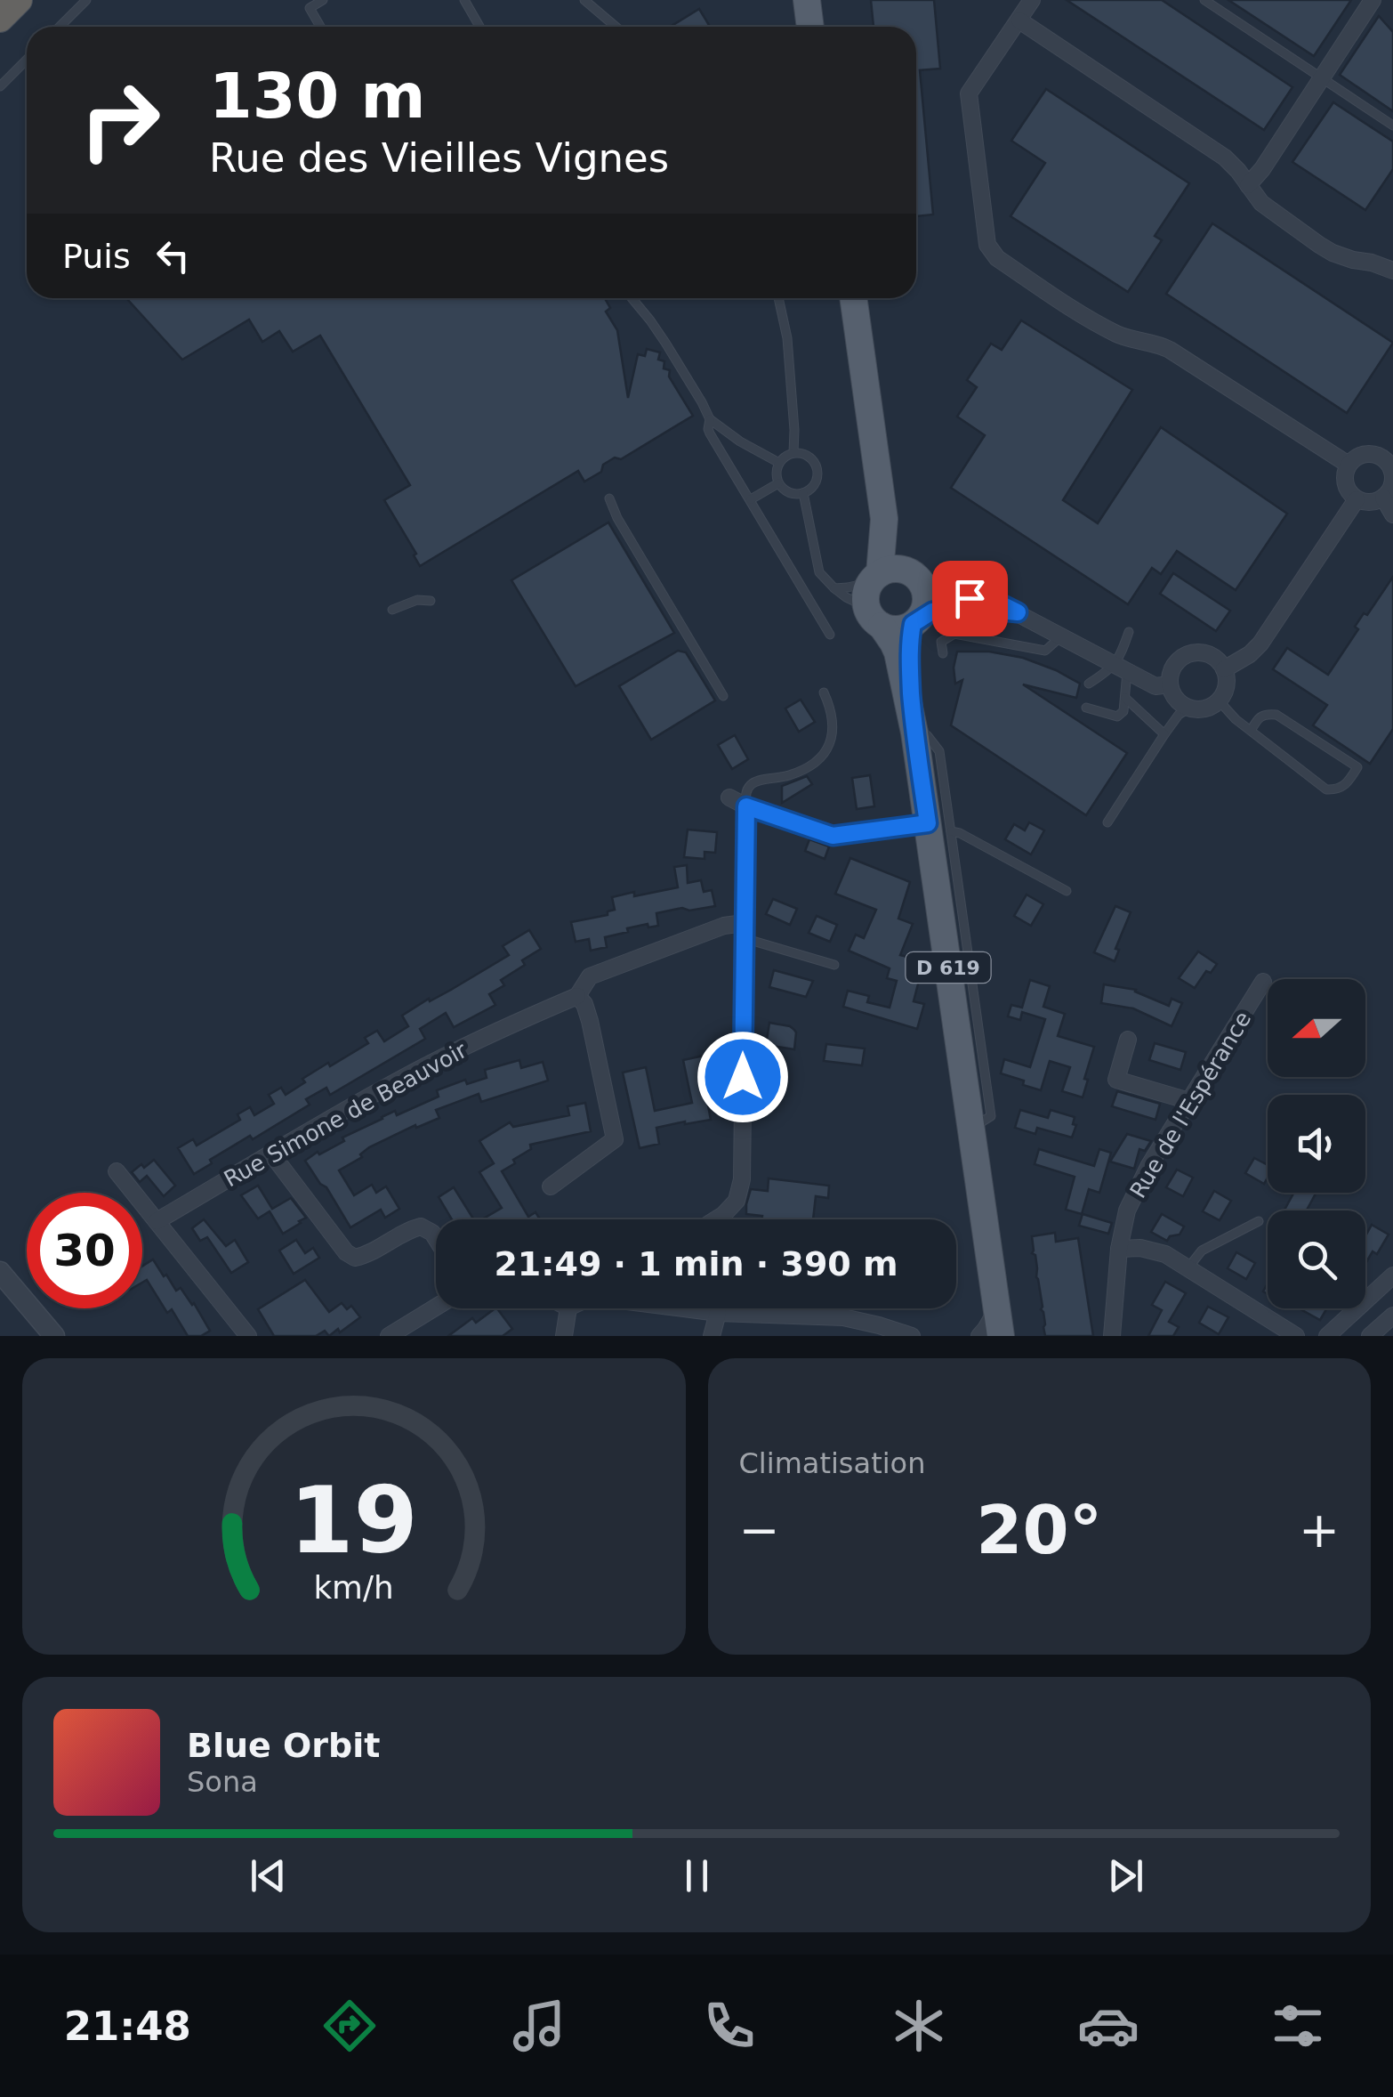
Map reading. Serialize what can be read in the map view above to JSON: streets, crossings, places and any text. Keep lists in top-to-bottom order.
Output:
{
  "streets": {
    "main road": ["D 619"],
    "street": ["Rue de l'Espérance", "Rue Simone de Beauvoir"]
  },
  "north": "left",
  "page": {
    "turn": ["130 m", "Rue des Vieilles Vignes"],
    "then": "Puis",
    "limit": "30",
    "trip": "21:49 · 1 min · 390 m",
    "tile": "Climatisation",
    "heat": ["−", "20°", "+"],
    "song": ["Blue Orbit", "Sona"],
    "tabs": "21:48",
    "gauge": ["19", "km/h"]
  }
}
